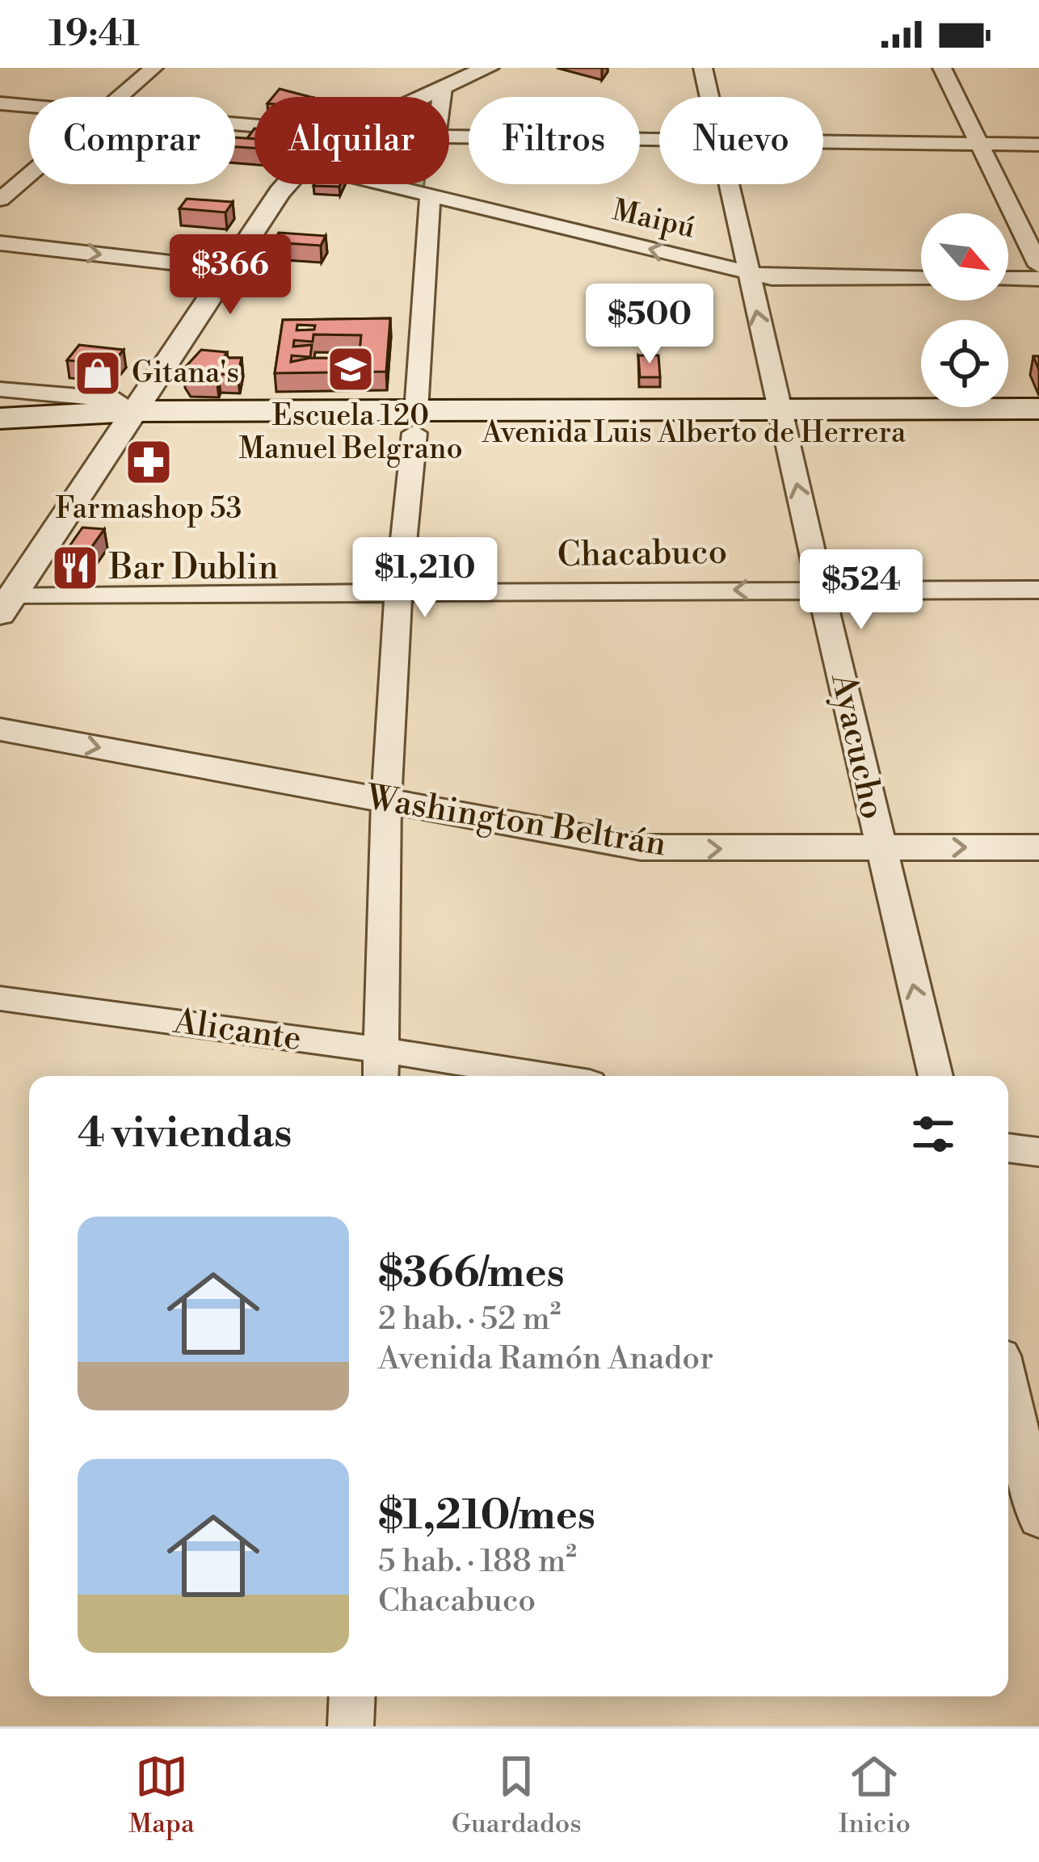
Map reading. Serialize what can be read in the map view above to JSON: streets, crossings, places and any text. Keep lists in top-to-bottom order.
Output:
{
  "streets": {
    "main road": ["Avenida Luis Alberto de Herrera"],
    "street": [
      "Maipú",
      "Chacabuco",
      "Ayacucho",
      "Washington Beltrán",
      "Alicante"
    ]
  },
  "crossings": [
    ["Maipú", "Ayacucho"],
    ["Avenida Luis Alberto de Herrera", "Ayacucho"],
    ["Chacabuco", "Ayacucho"],
    ["Ayacucho", "Washington Beltrán"]
  ],
  "one_way": ["Chacabuco", "Ayacucho", "Washington Beltrán"],
  "places": {
    "school or university": ["Escuela 120 Manuel Belgrano"],
    "shop": ["Gitana's"],
    "pharmacy": ["Farmashop 53"],
    "restaurant": ["Bar Dublin"]
  },
  "north": "bottom right",
  "page": {
    "status": "19:41",
    "chip": [
      "Comprar",
      "Alquilar",
      "Filtros",
      "Nuevo"
    ],
    "price": [
      "$366",
      "$500",
      "$1,210",
      "$524"
    ],
    "heading": "4 viviendas",
    "list": [
      {
        "name": "$366/mes",
        "note": "2 hab. · 52 m² · Avenida Ramón Anador"
      },
      {
        "name": "$1,210/mes",
        "note": "5 hab. · 188 m² · Chacabuco"
      }
    ],
    "tabs": ["Mapa", "Guardados", "Inicio"]
  }
}
